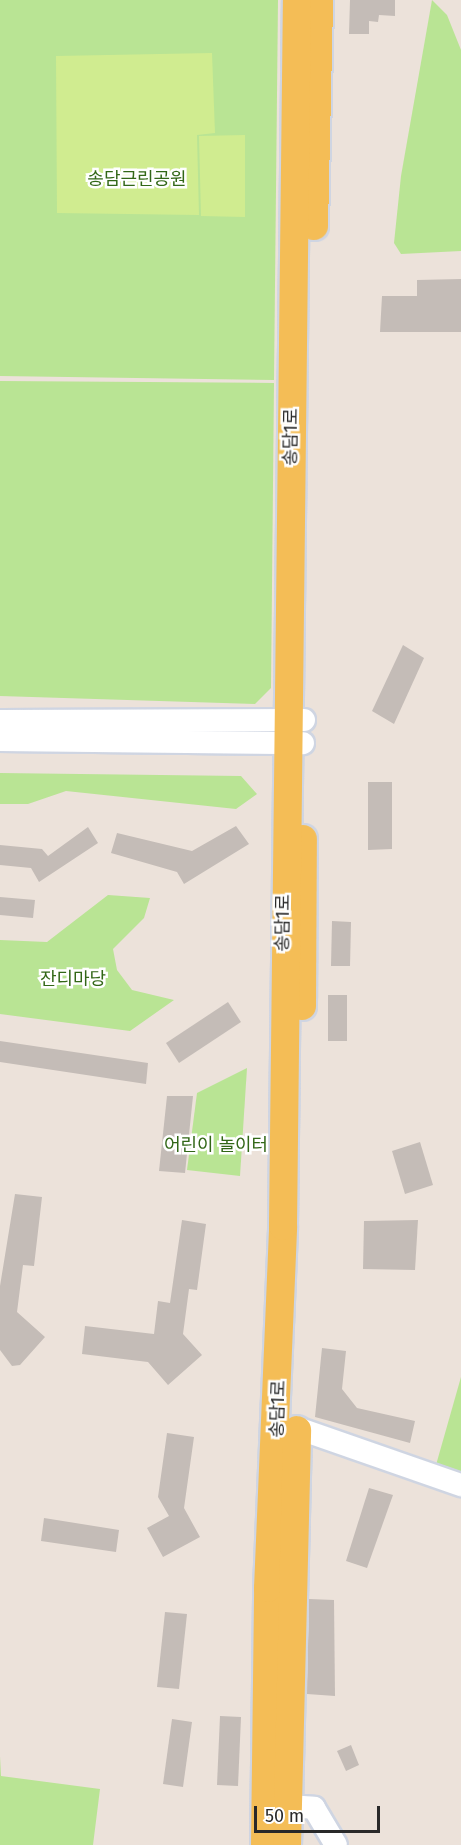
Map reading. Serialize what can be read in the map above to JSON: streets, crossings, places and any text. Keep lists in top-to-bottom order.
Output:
{
  "streets": {
    "main road": ["송담1로"]
  },
  "parks": ["송담근린공원", "잔디마당", "어린이 놀이터"],
  "scale_bar": "50 m"
}
